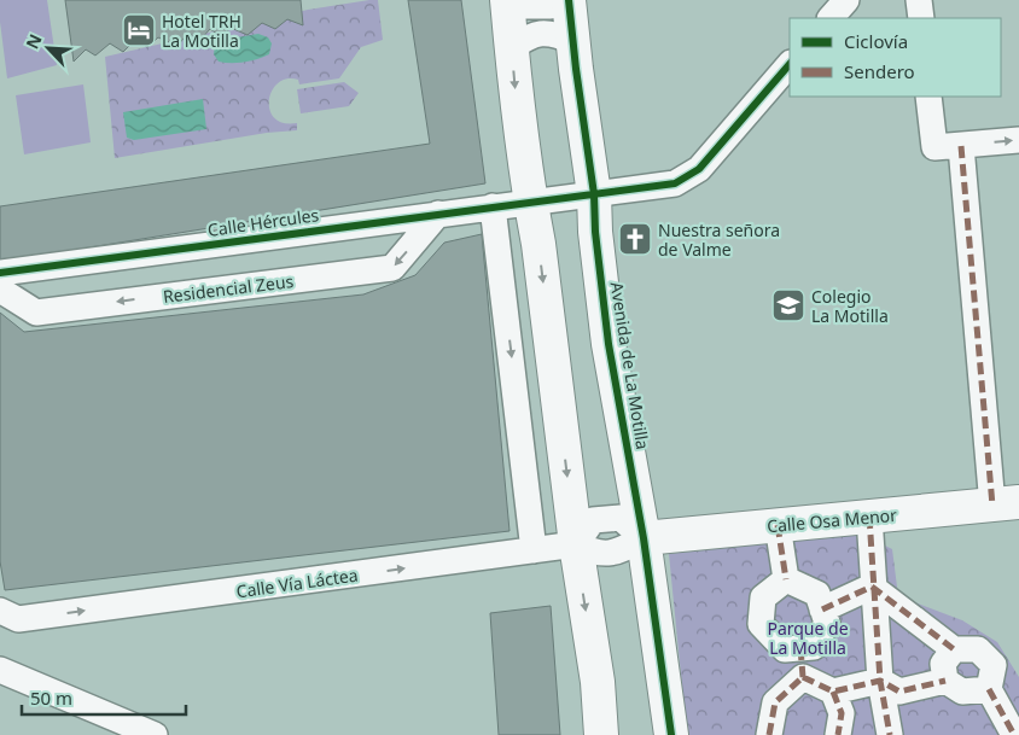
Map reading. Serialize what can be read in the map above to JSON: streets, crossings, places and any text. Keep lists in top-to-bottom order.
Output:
{
  "streets": {
    "street": [
      "Calle Hércules",
      "Residencial Zeus",
      "Avenida de La Motilla",
      "Calle Osa Menor",
      "Calle Vía Láctea"
    ]
  },
  "crossings": [
    ["Calle Hércules", "Residencial Zeus"],
    ["Calle Hércules", "Avenida de La Motilla"],
    ["Avenida de La Motilla", "Calle Osa Menor"]
  ],
  "one_way": ["Residencial Zeus", "Calle Vía Láctea"],
  "parks": ["Parque de La Motilla"],
  "places": {
    "hotel": ["Hotel TRH La Motilla"],
    "church": ["Nuestra señora de Valme"],
    "school or university": ["Colegio La Motilla"]
  },
  "legend": ["Ciclovía", "Sendero"],
  "scale_bar": "50 m",
  "north": "top left"
}
